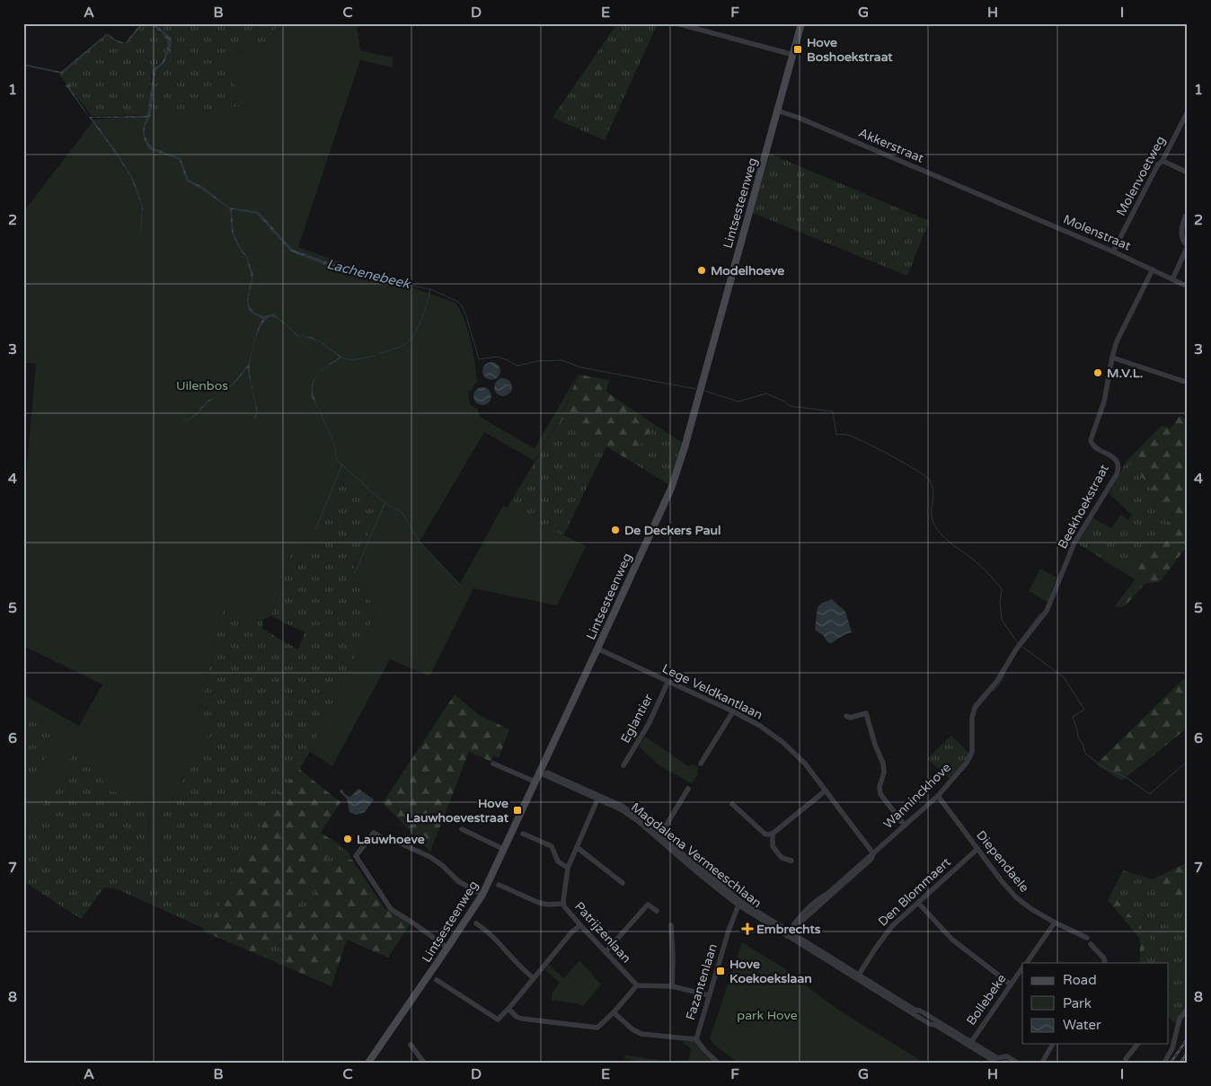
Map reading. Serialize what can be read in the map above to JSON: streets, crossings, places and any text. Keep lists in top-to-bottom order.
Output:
{
  "streets": {
    "street": [
      "Akkerstraat",
      "Molenvoetweg",
      "Lintsesteenweg",
      "Molenstraat",
      "Beekhoekstraat",
      "Lege Veldkantlaan",
      "Eglantier",
      "Wanninckhove",
      "Magdalena Vermeeschlaan",
      "Diependaele",
      "Den Blommaert",
      "Patrijzenlaan",
      "Fazantenlaan",
      "Bollebeke"
    ]
  },
  "crossings": [
    ["Akkerstraat", "Lintsesteenweg"],
    ["Akkerstraat", "Molenstraat"],
    ["Molenvoetweg", "Molenstraat"],
    ["Lintsesteenweg", "Lege Veldkantlaan"],
    ["Lintsesteenweg", "Magdalena Vermeeschlaan"],
    ["Molenstraat", "Beekhoekstraat"],
    ["Beekhoekstraat", "Wanninckhove"],
    ["Lege Veldkantlaan", "Eglantier"],
    ["Lege Veldkantlaan", "Wanninckhove"],
    ["Wanninckhove", "Magdalena Vermeeschlaan"],
    ["Wanninckhove", "Diependaele"],
    ["Magdalena Vermeeschlaan", "Den Blommaert"],
    ["Magdalena Vermeeschlaan", "Patrijzenlaan"],
    ["Magdalena Vermeeschlaan", "Fazantenlaan"],
    ["Magdalena Vermeeschlaan", "Bollebeke"],
    ["Diependaele", "Den Blommaert"]
  ],
  "water": ["Lachenebeek"],
  "parks": ["Uilenbos", "park Hove"],
  "places": {
    "transit": ["Hove Boshoekstraat", "Hove Lauwhoevestraat", "Hove Koekoekslaan"],
    "other": [
      "Modelhoeve",
      "M.V.L.",
      "De Deckers Paul",
      "Lauwhoeve"
    ],
    "health": ["Embrechts"]
  },
  "legend": ["Road", "Park", "Water"],
  "grid": {
    "columns": [
      "A",
      "B",
      "C",
      "D",
      "E",
      "F",
      "G",
      "H",
      "I"
    ],
    "rows": [
      "1",
      "2",
      "3",
      "4",
      "5",
      "6",
      "7",
      "8"
    ]
  }
}
